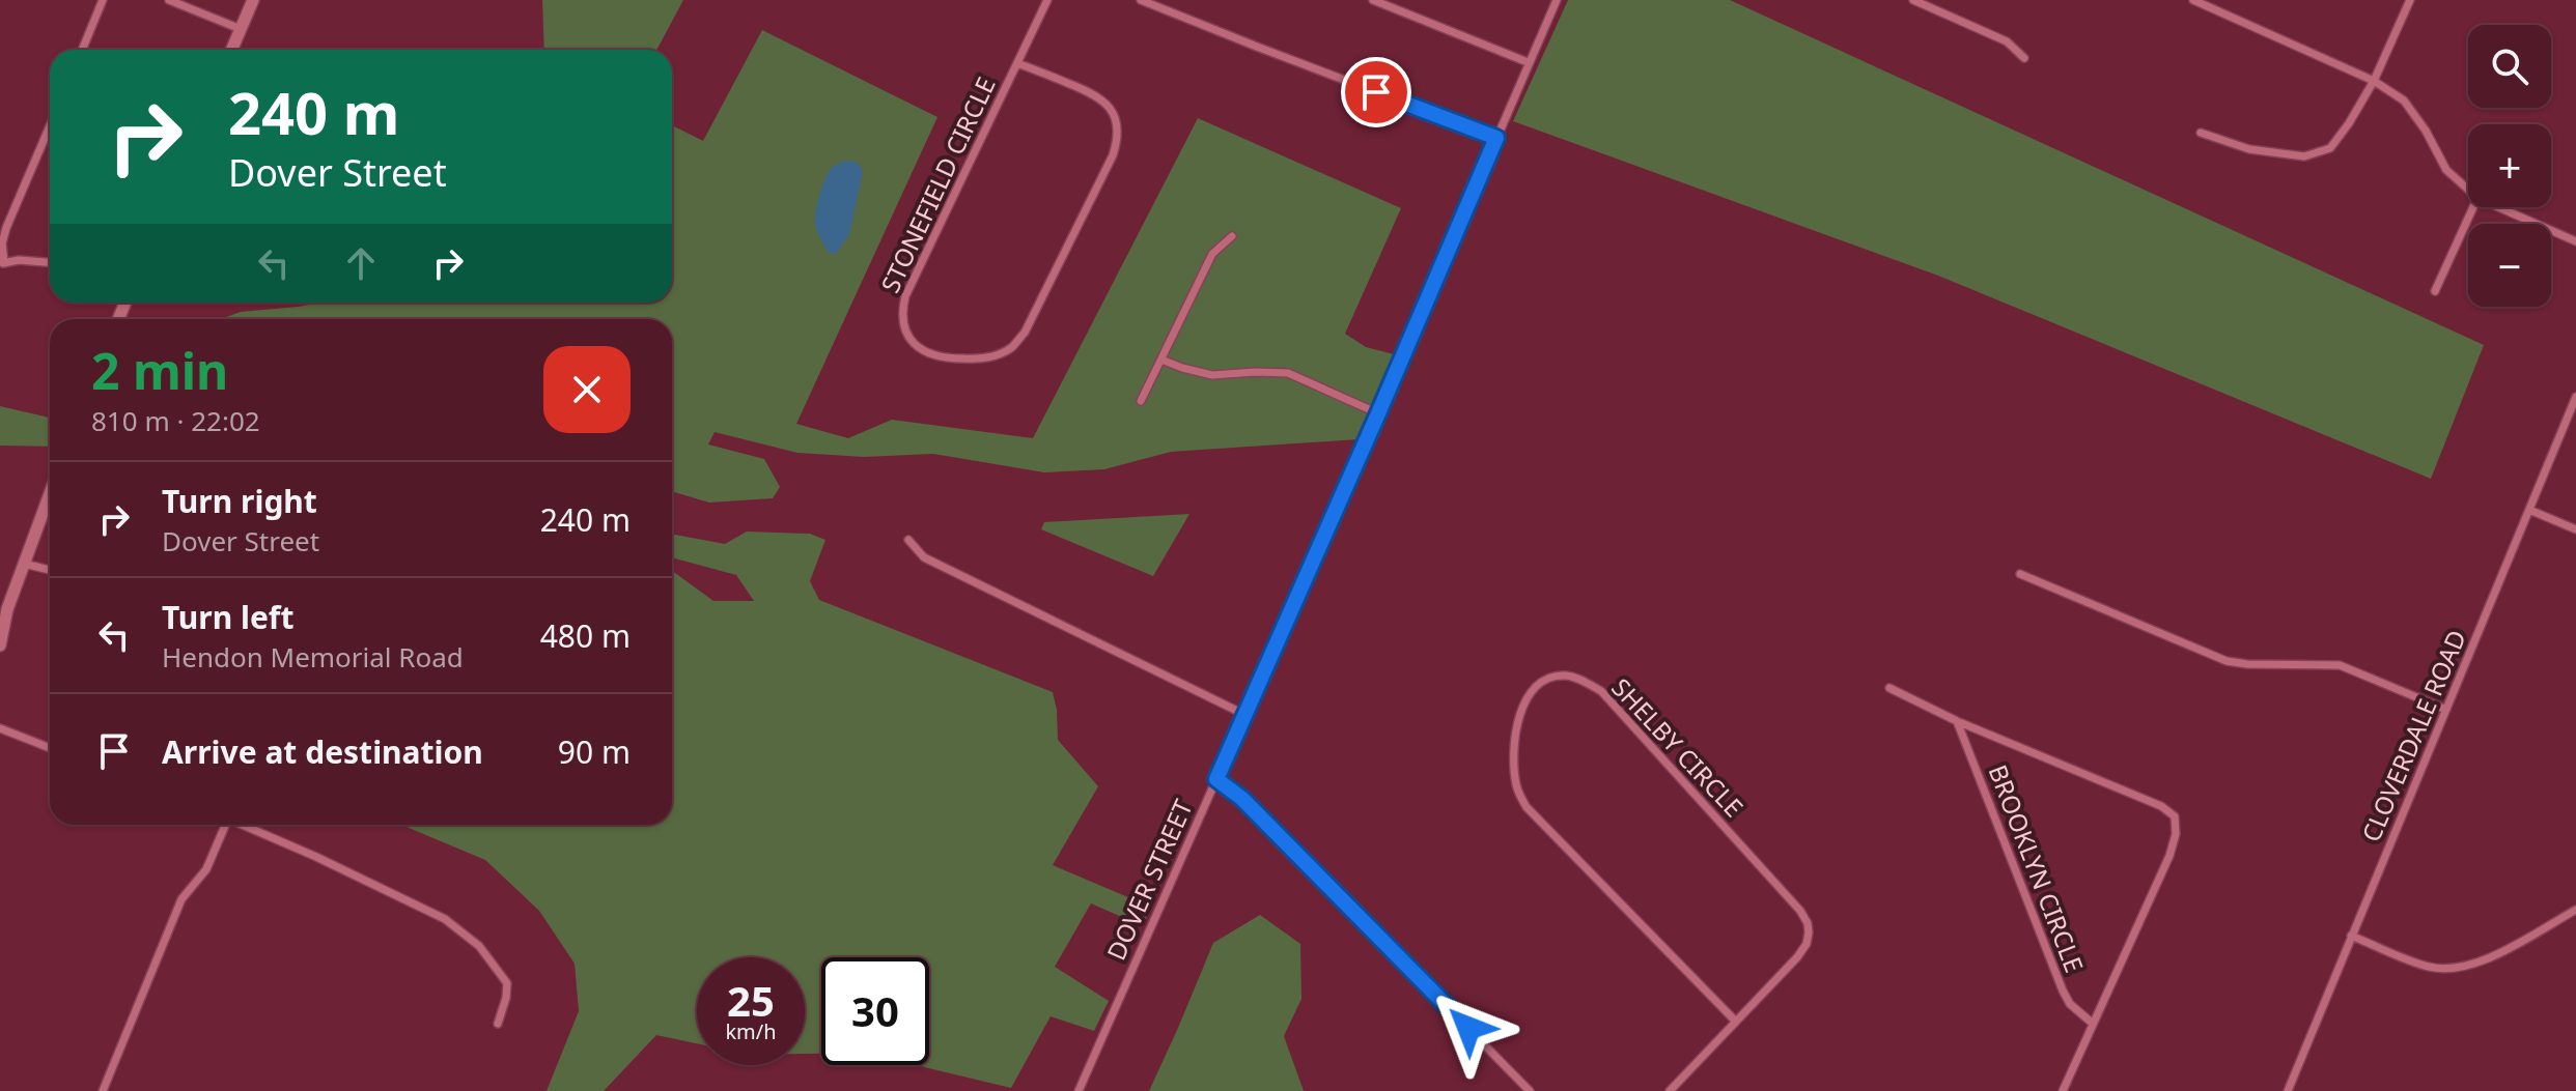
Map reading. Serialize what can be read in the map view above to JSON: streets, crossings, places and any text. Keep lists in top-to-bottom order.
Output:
{
  "streets": {
    "street": [
      "STONEFIELD CIRCLE",
      "CLOVERDALE ROAD",
      "SHELBY CIRCLE",
      "BROOKLYN CIRCLE",
      "DOVER STREET"
    ]
  },
  "page": {
    "map_buttons": ["+", "−"],
    "turn": ["240 m", "Dover Street"],
    "heading": ["2 min", "810 m · 22:02"],
    "list": [
      {
        "name": "Turn right",
        "note": "Dover Street",
        "value": "240 m"
      },
      {
        "name": "Turn left",
        "note": "Hendon Memorial Road",
        "value": "480 m"
      },
      {
        "name": "Arrive at destination",
        "value": "90 m"
      }
    ],
    "speed": "25 km/h",
    "limit": "30"
  }
}
